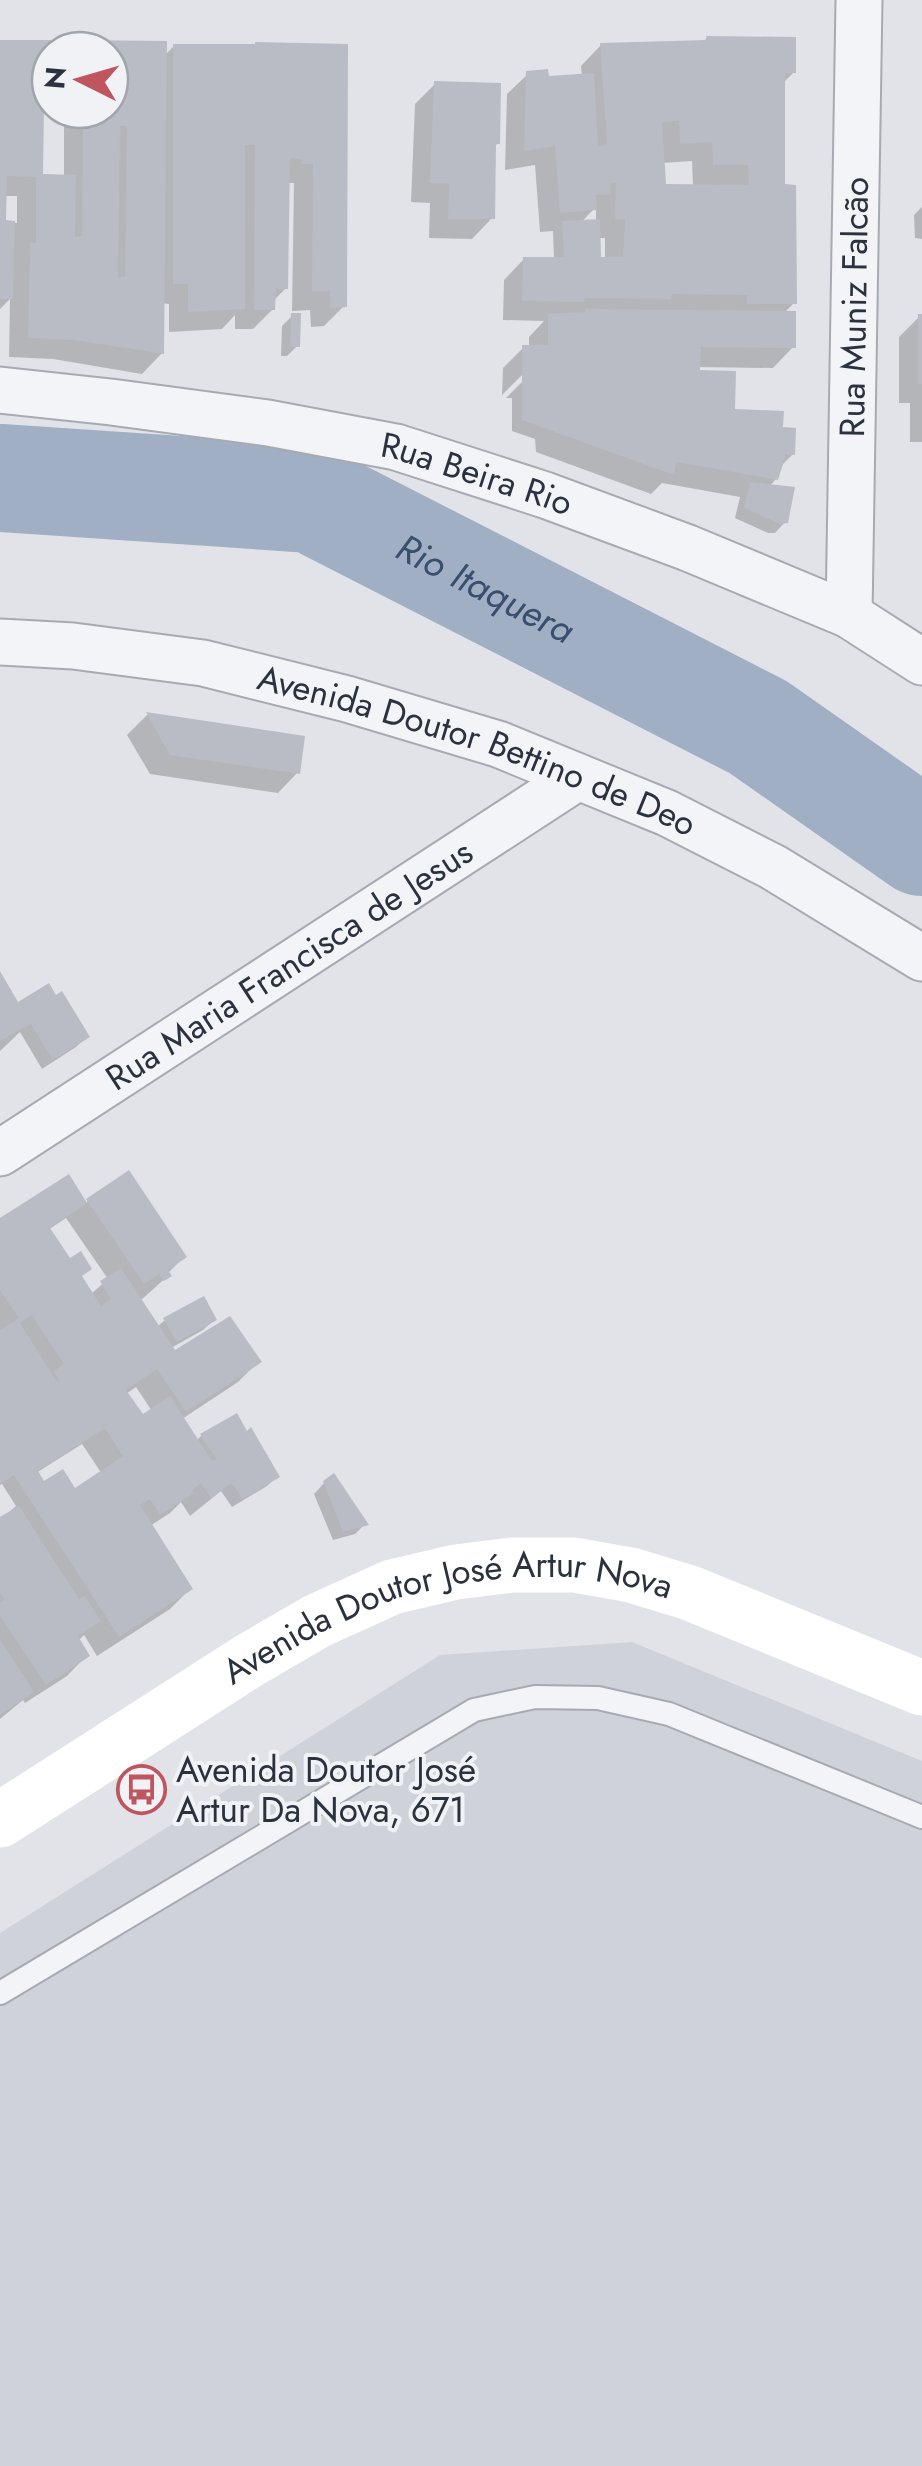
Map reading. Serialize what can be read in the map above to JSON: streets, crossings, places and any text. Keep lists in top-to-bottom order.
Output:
{
  "streets": {
    "main road": ["Avenida Doutor José Artur Nova"],
    "street": [
      "Rua Muniz Falcão",
      "Rua Beira Rio",
      "Avenida Doutor Bettino de Deo",
      "Rua Maria Francisca de Jesus"
    ]
  },
  "crossings": [
    ["Rua Muniz Falcão", "Rua Beira Rio"],
    ["Avenida Doutor Bettino de Deo", "Rua Maria Francisca de Jesus"]
  ],
  "water": ["Rio Itaquera"],
  "places": {
    "bus stop": ["Avenida Doutor José Artur Da Nova, 671"]
  },
  "north": "left"
}
